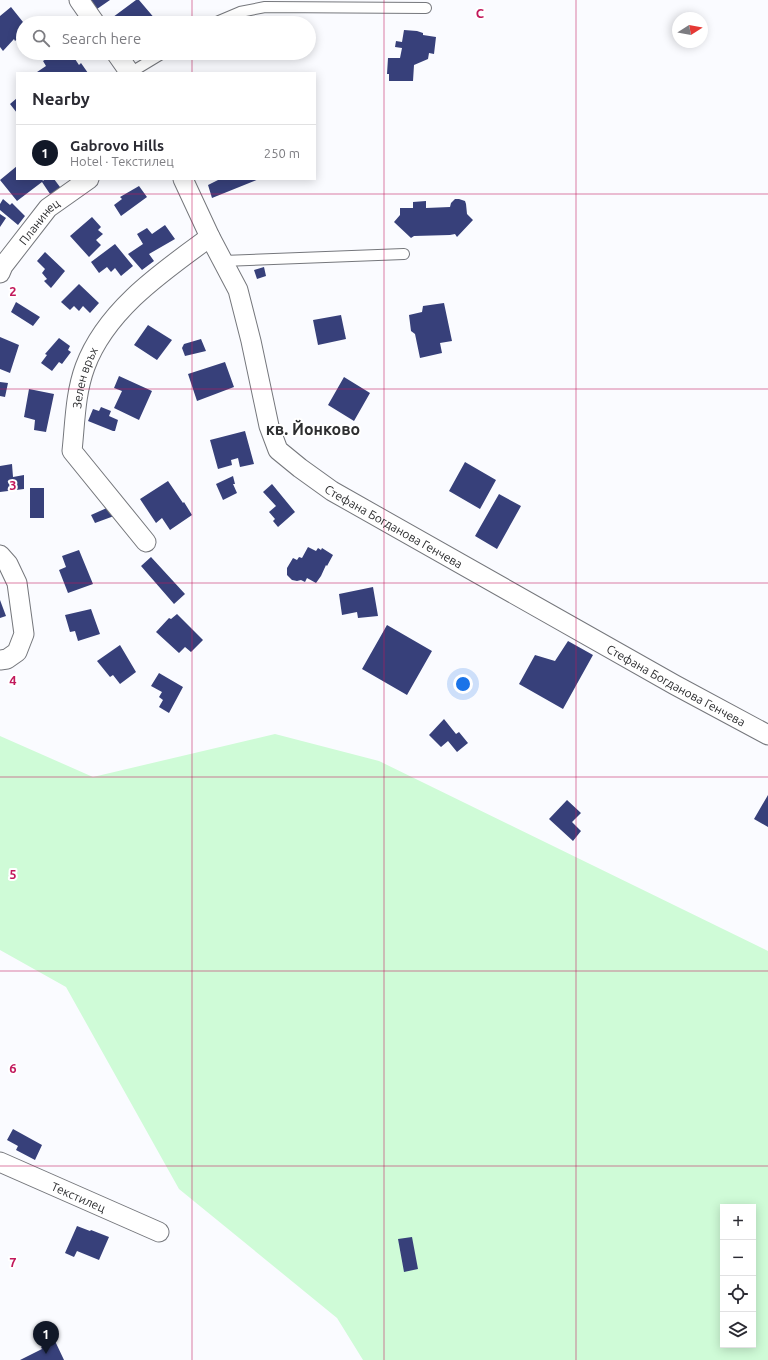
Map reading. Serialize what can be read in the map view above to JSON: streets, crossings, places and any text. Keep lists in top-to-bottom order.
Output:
{
  "streets": {
    "street": [
      "Планинец",
      "Зелен връх",
      "Стефана Богданова Генчева",
      "Текстилец"
    ]
  },
  "crossings": [
    ["Зелен връх", "Стефана Богданова Генчева"]
  ],
  "districts": ["кв. Йонково"],
  "north": "right",
  "page": {
    "search": "Search here",
    "heading": "Nearby",
    "list": [
      {
        "mark": "1",
        "name": "Gabrovo Hills",
        "note": "Hotel · Текстилец",
        "value": "250 m"
      }
    ],
    "map_buttons": ["+", "−"],
    "pins": "1"
  },
  "grid": {
    "columns": ["C"],
    "rows": [
      "2",
      "3",
      "4",
      "5",
      "6",
      "7"
    ]
  }
}
